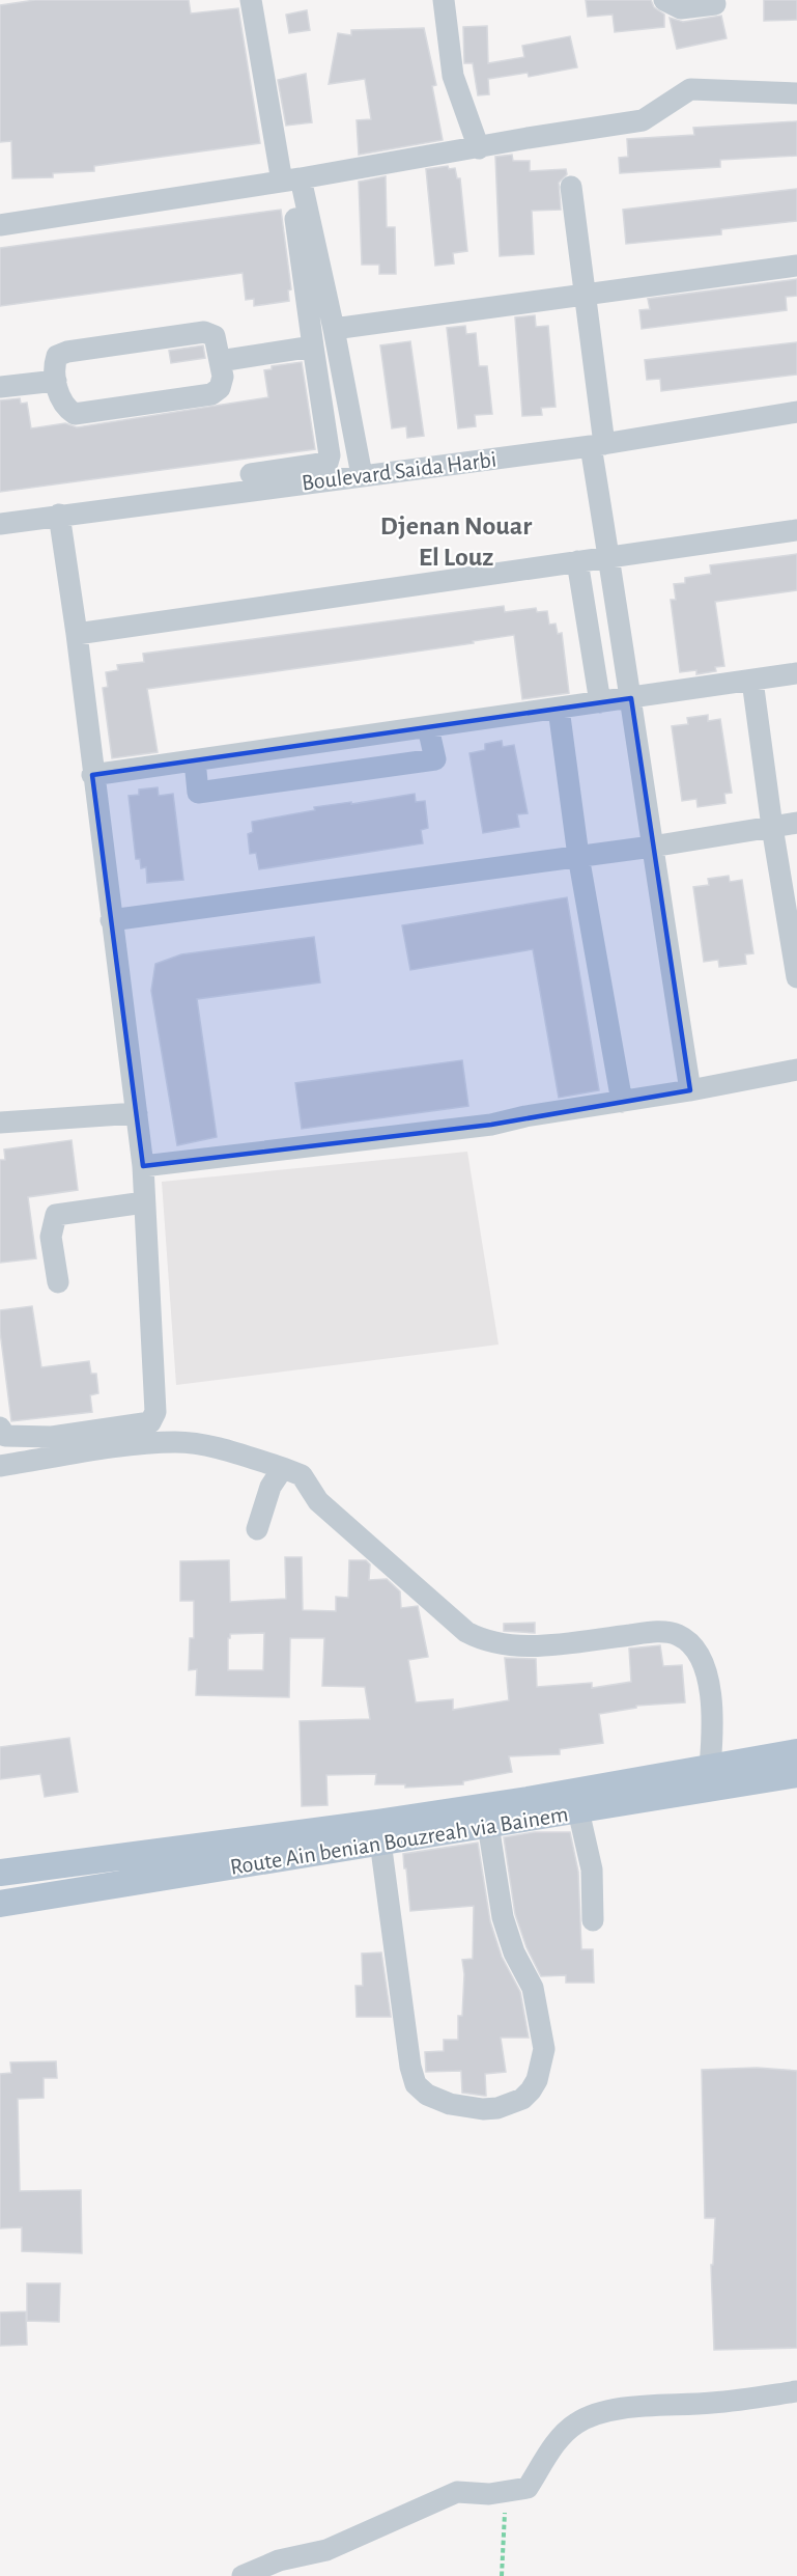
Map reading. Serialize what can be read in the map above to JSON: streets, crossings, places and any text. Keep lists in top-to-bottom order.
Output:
{
  "streets": {
    "main road": ["Route Ain benian Bouzreah via Bainem"],
    "street": ["Boulevard Saida Harbi"]
  },
  "districts": ["Djenan Nouar El Louz"]
}
